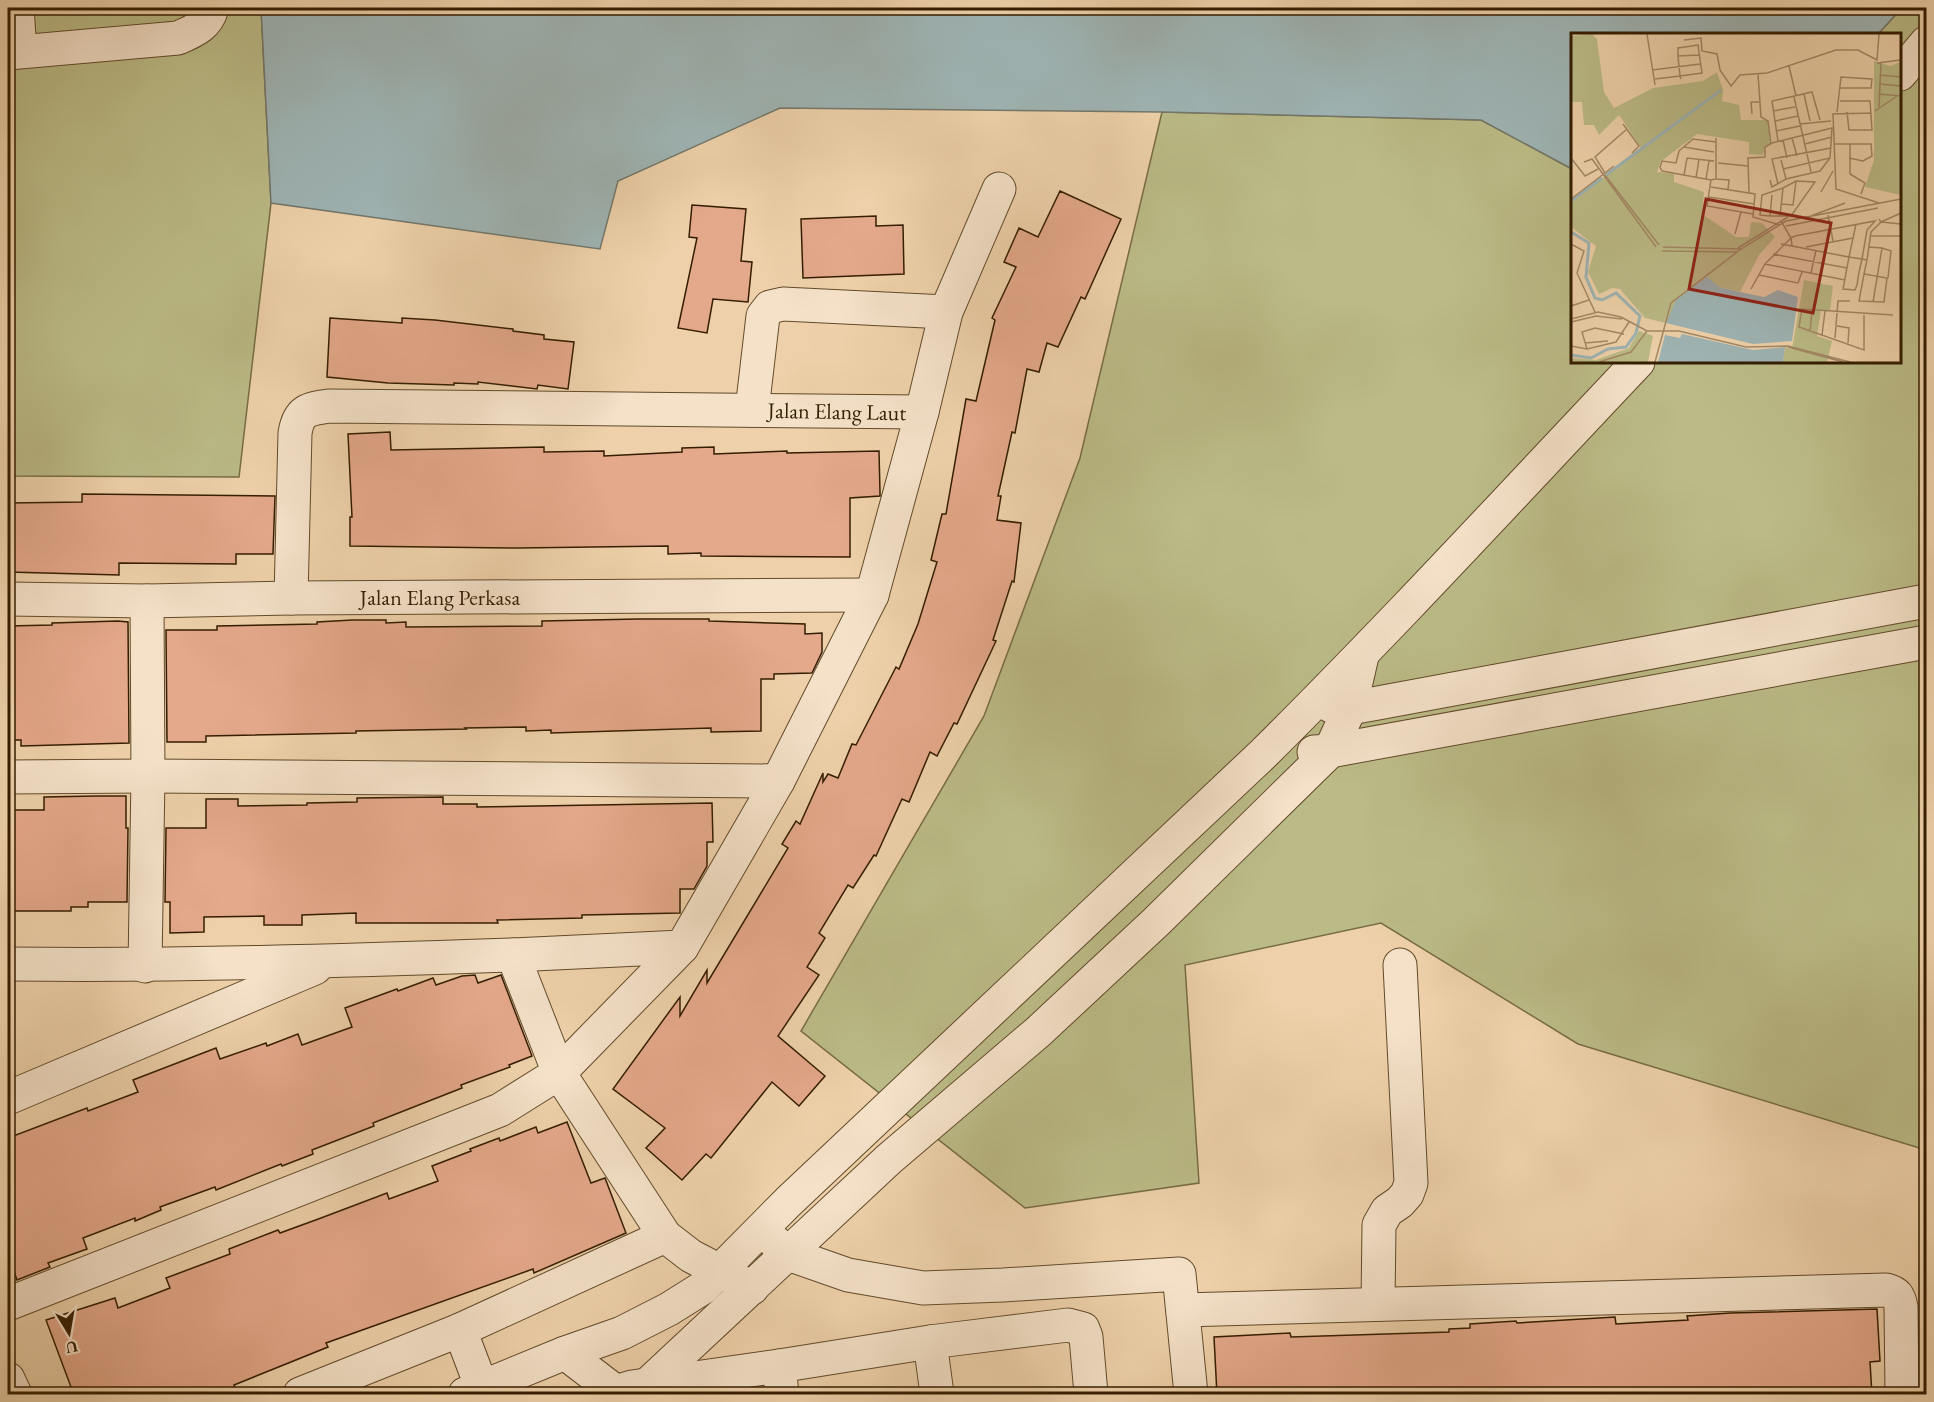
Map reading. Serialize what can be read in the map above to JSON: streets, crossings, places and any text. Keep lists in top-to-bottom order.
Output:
{
  "streets": {
    "street": ["Jalan Elang Laut", "Jalan Elang Perkasa"]
  },
  "crossings": [
    ["Jalan Elang Laut", "Jalan Elang Perkasa"]
  ],
  "north": "bottom"
}
